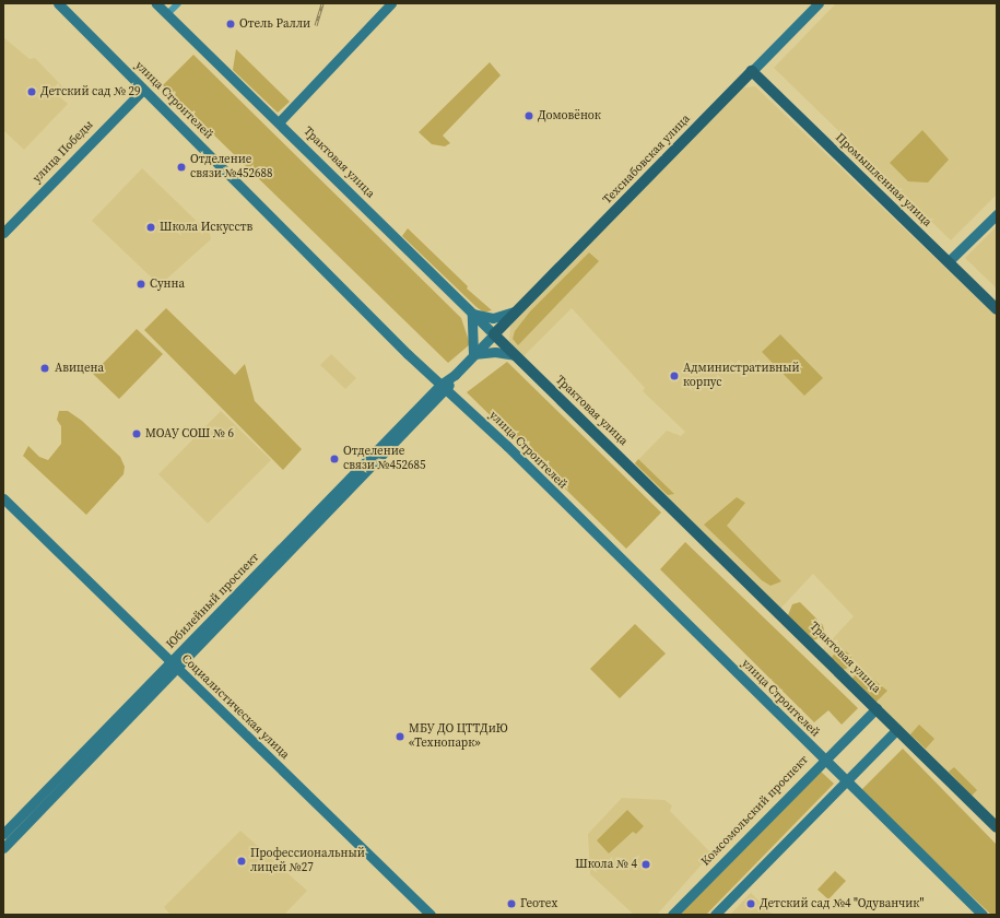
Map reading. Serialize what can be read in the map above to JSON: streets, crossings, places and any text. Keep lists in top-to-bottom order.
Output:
{
  "streets": {
    "main road": [
      "улица Строителей",
      "улица Победы",
      "Техснабовская улица",
      "Трактовая улица",
      "Промышленная улица",
      "Юбилейный проспект",
      "Социалистическая улица",
      "Комсомольский проспект"
    ]
  },
  "crossings": [
    ["улица Строителей", "улица Победы"],
    ["улица Строителей", "Комсомольский проспект"],
    ["Техснабовская улица", "Трактовая улица"],
    ["Техснабовская улица", "Промышленная улица"],
    ["Трактовая улица", "Комсомольский проспект"],
    ["Юбилейный проспект", "Социалистическая улица"]
  ],
  "places": [
    "Отель Ралли",
    "Детский сад № 29",
    "Домовёнок",
    "Отделение связи №452688",
    "Школа Искусств",
    "Сунна",
    "Авицена",
    "Административный корпус",
    "МОАУ СОШ № 6",
    "Отделение связи №452685",
    "МБУ ДО ЦТТДиЮ «Технопарк»",
    "Профессиональный лицей №27",
    "Школа № 4",
    "Геотех",
    "Детский сад №4 \"Одуванчик\""
  ]
}
